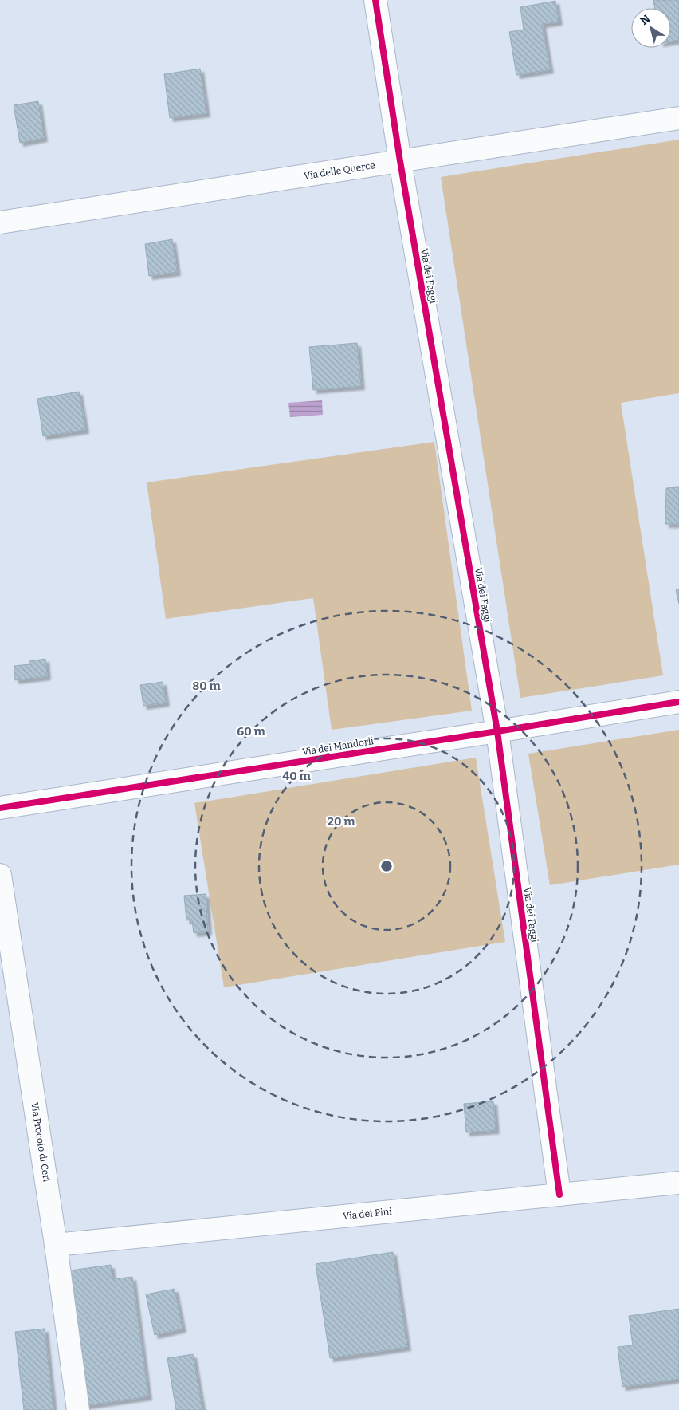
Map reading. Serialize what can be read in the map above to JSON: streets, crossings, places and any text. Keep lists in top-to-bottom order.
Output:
{
  "streets": {
    "street": [
      "Via delle Querce",
      "Via dei Faggi",
      "Via dei Mandorli",
      "Via Procoio di Ceri",
      "Via dei Pini"
    ]
  },
  "crossings": [
    ["Via delle Querce", "Via dei Faggi"],
    ["Via dei Faggi", "Via dei Mandorli"],
    ["Via dei Faggi", "Via dei Pini"],
    ["Via Procoio di Ceri", "Via dei Pini"]
  ],
  "north": "top left",
  "rings": [
    "80 m",
    "60 m",
    "40 m",
    "20 m"
  ]
}
